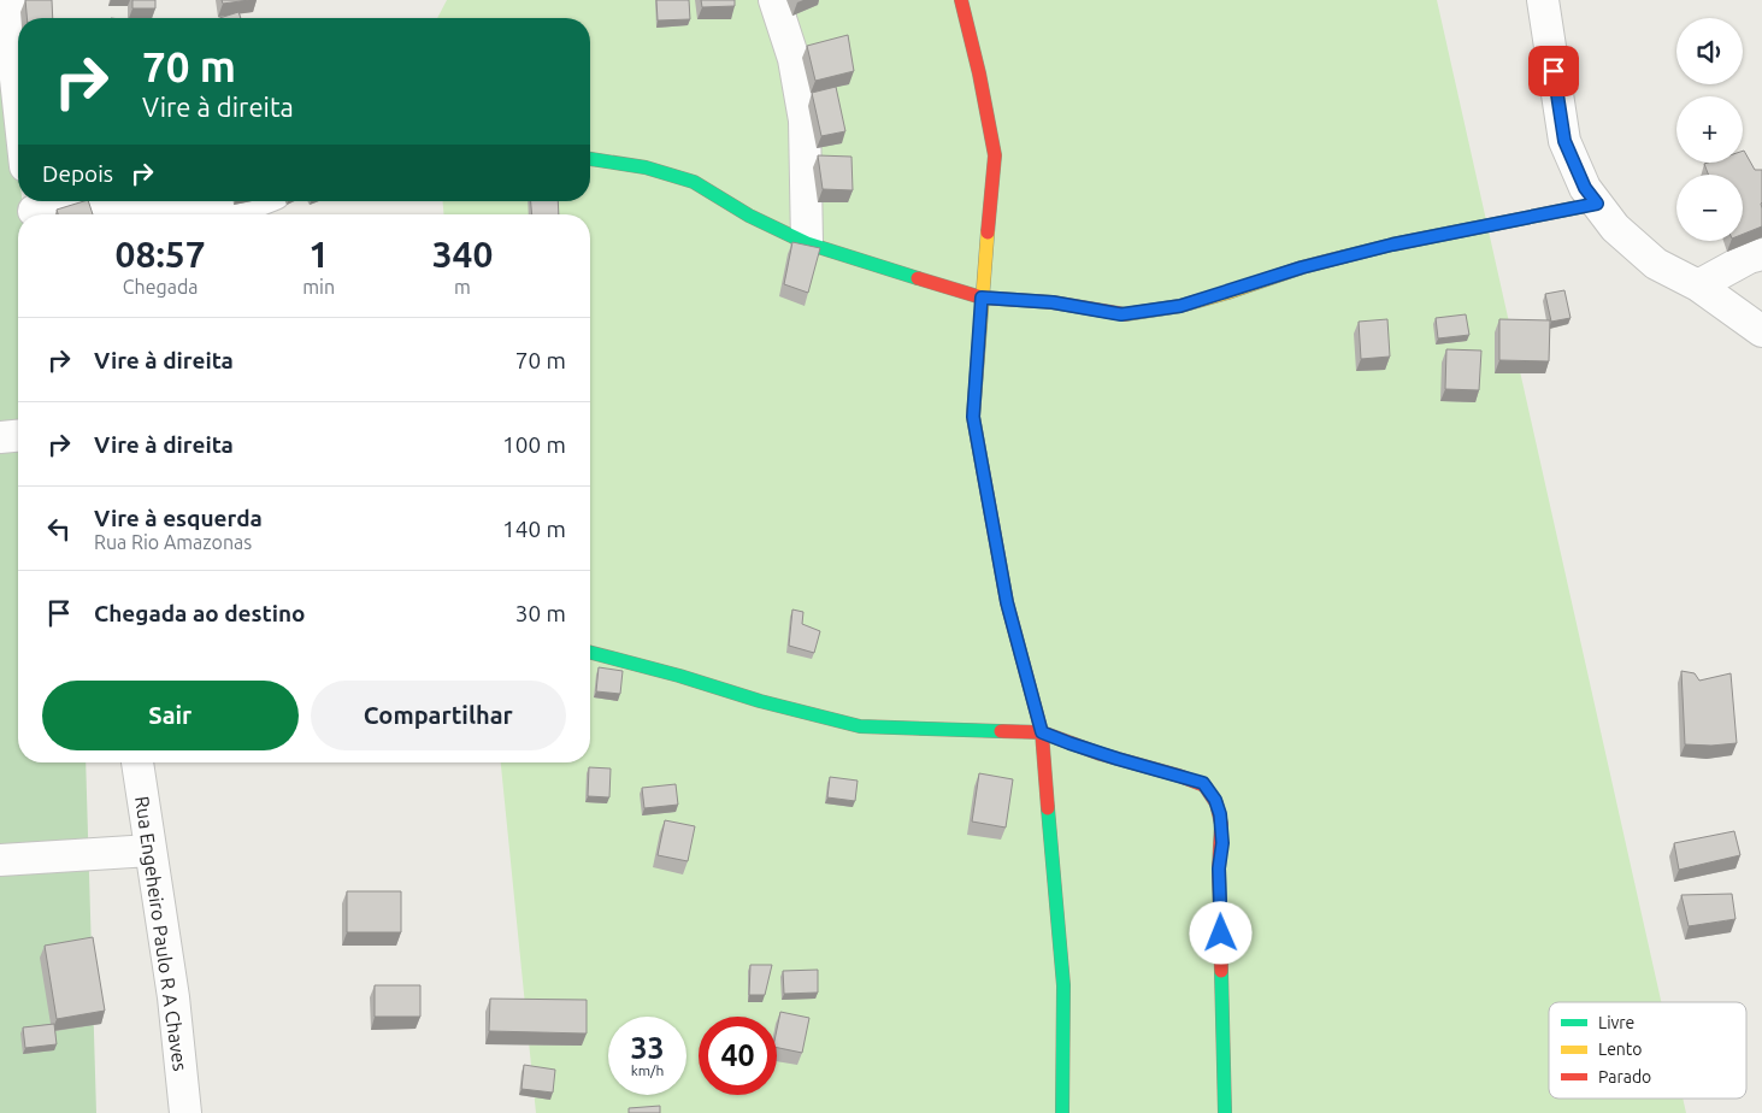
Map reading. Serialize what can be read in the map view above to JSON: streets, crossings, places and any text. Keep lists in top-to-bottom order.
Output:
{
  "streets": {
    "street": ["Rua Engeheiro Paulo R A Chaves"]
  },
  "legend": ["Livre", "Lento", "Parado"],
  "page": {
    "map_buttons": ["+", "−"],
    "turn": ["70 m", "Vire à direita"],
    "then": "Depois",
    "eta": [
      "08:57",
      "Chegada",
      "1",
      "min",
      "340",
      "m"
    ],
    "list": [
      {
        "name": "Vire à direita",
        "value": "70 m"
      },
      {
        "name": "Vire à direita",
        "value": "100 m"
      },
      {
        "name": "Vire à esquerda",
        "note": "Rua Rio Amazonas",
        "value": "140 m"
      },
      {
        "name": "Chegada ao destino",
        "value": "30 m"
      }
    ],
    "buttons": ["Sair", "Compartilhar"],
    "speed": "33 km/h",
    "limit": "40"
  }
}
